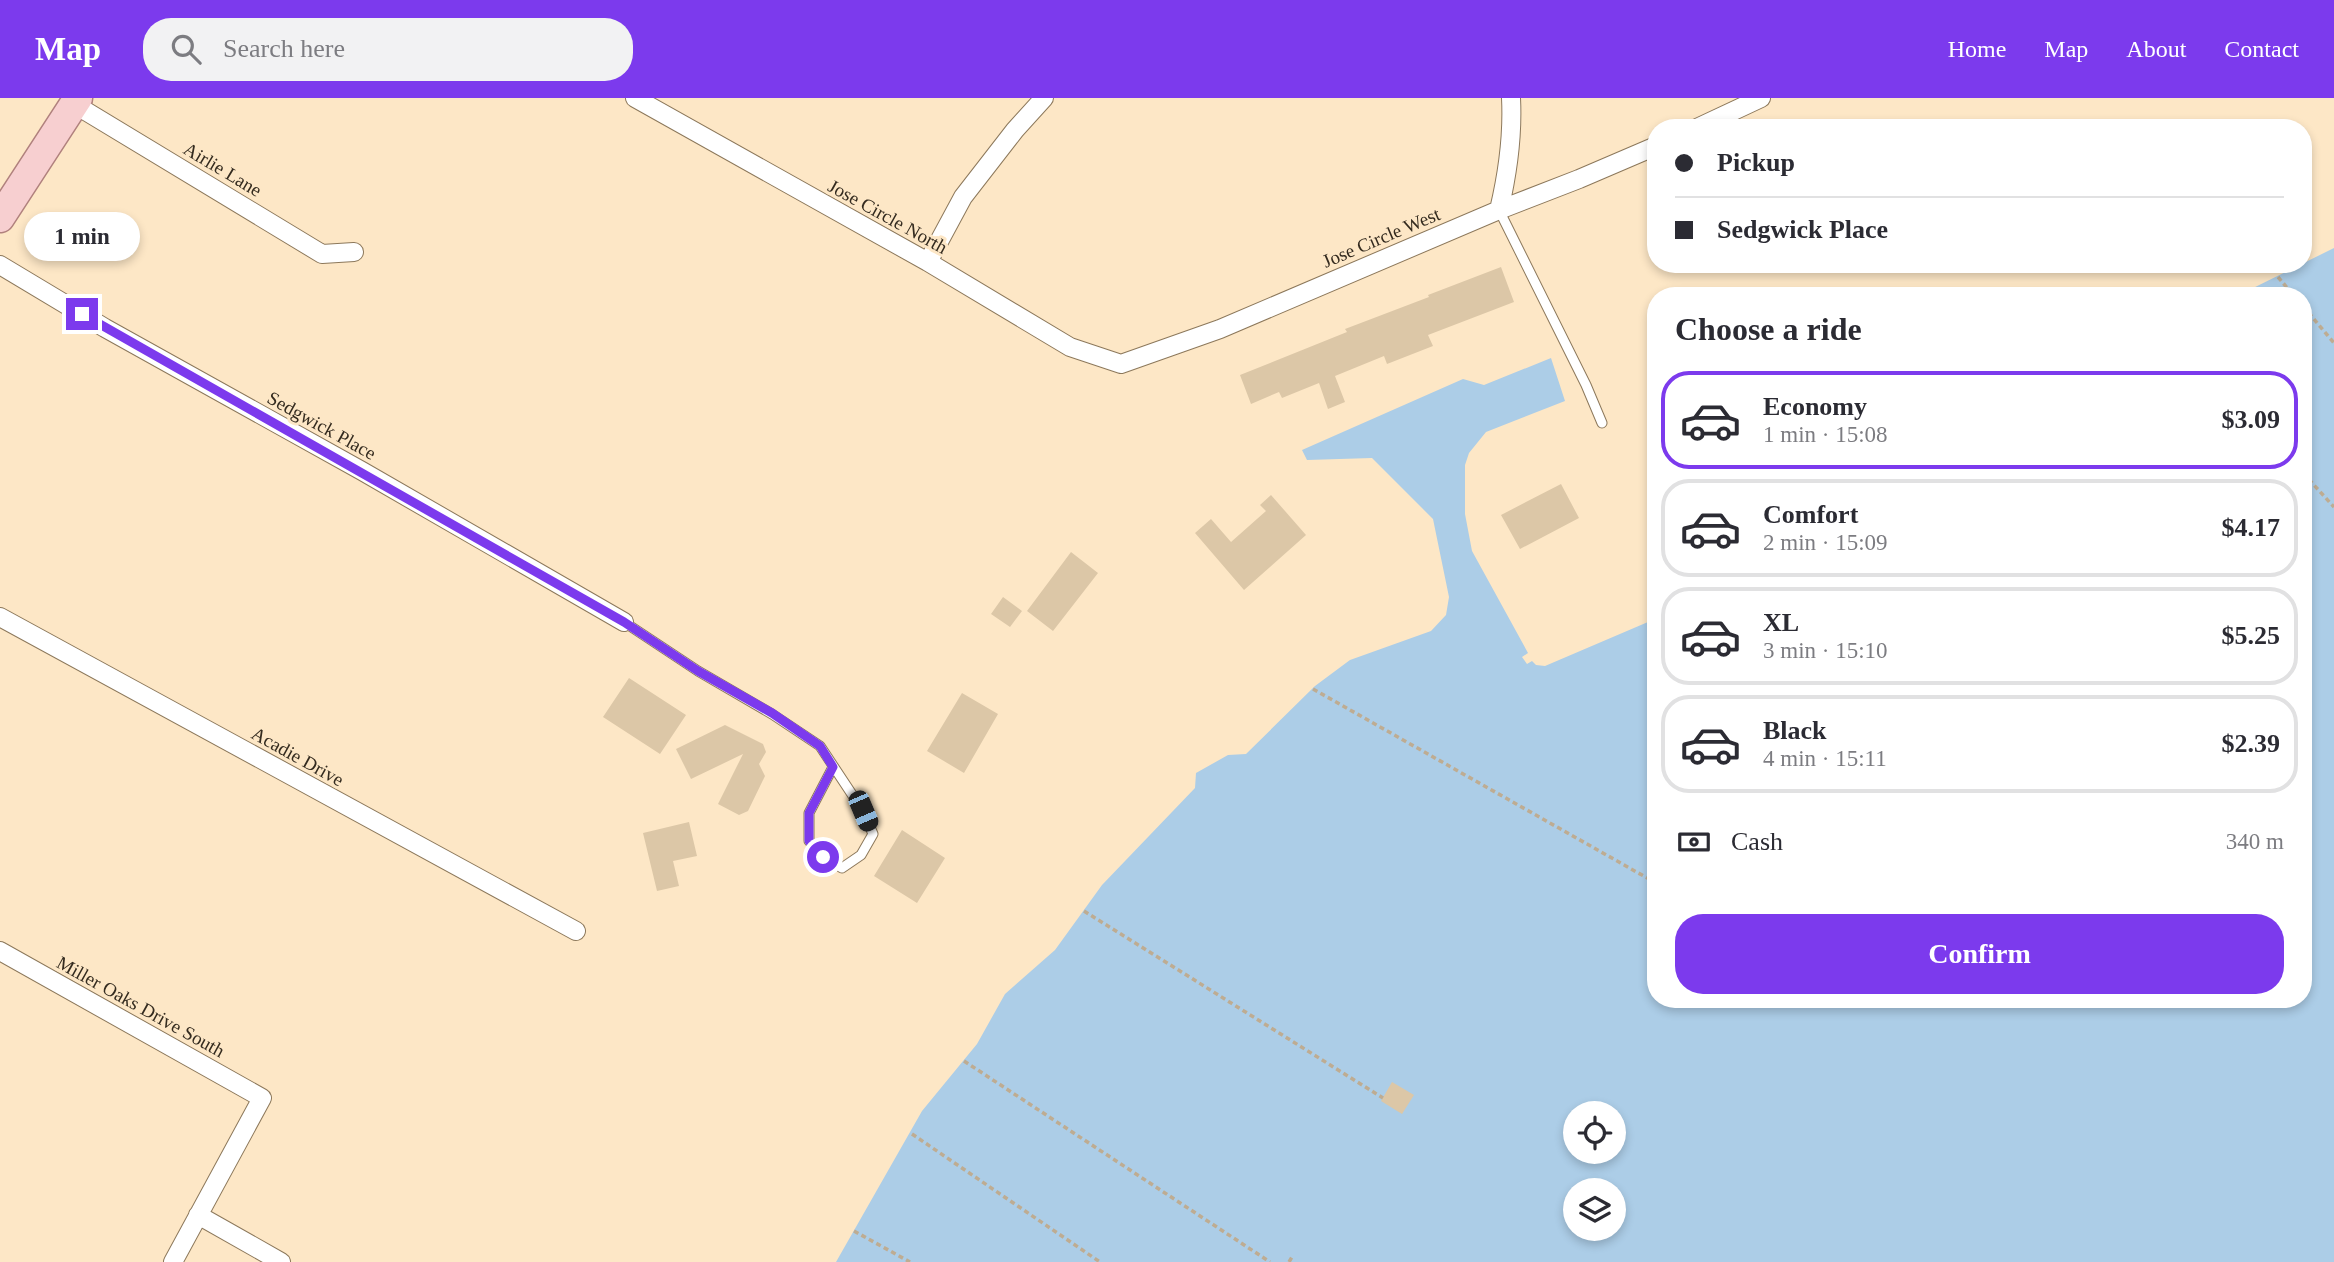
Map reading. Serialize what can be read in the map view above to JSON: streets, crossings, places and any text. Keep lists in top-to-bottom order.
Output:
{
  "streets": {
    "street": [
      "Airlie Lane",
      "Jose Circle North",
      "Jose Circle West",
      "Sedgwick Place",
      "Acadie Drive",
      "Miller Oaks Drive South"
    ]
  },
  "crossings": [
    ["Jose Circle North", "Jose Circle West"]
  ],
  "page": {
    "header": "Map",
    "search": "Search here",
    "nav": [
      "Home",
      "Map",
      "About",
      "Contact"
    ],
    "banner": ["Pickup", "Sedgwick Place"],
    "bubble": "1 min",
    "heading": "Choose a ride",
    "list": [
      {
        "name": "Economy",
        "note": "1 min · 15:08",
        "value": "$3.09"
      },
      {
        "name": "Comfort",
        "note": "2 min · 15:09",
        "value": "$4.17"
      },
      {
        "name": "XL",
        "note": "3 min · 15:10",
        "value": "$5.25"
      },
      {
        "name": "Black",
        "note": "4 min · 15:11",
        "value": "$2.39"
      }
    ],
    "pay": ["Cash", "340 m"],
    "buttons": "Confirm"
  }
}
